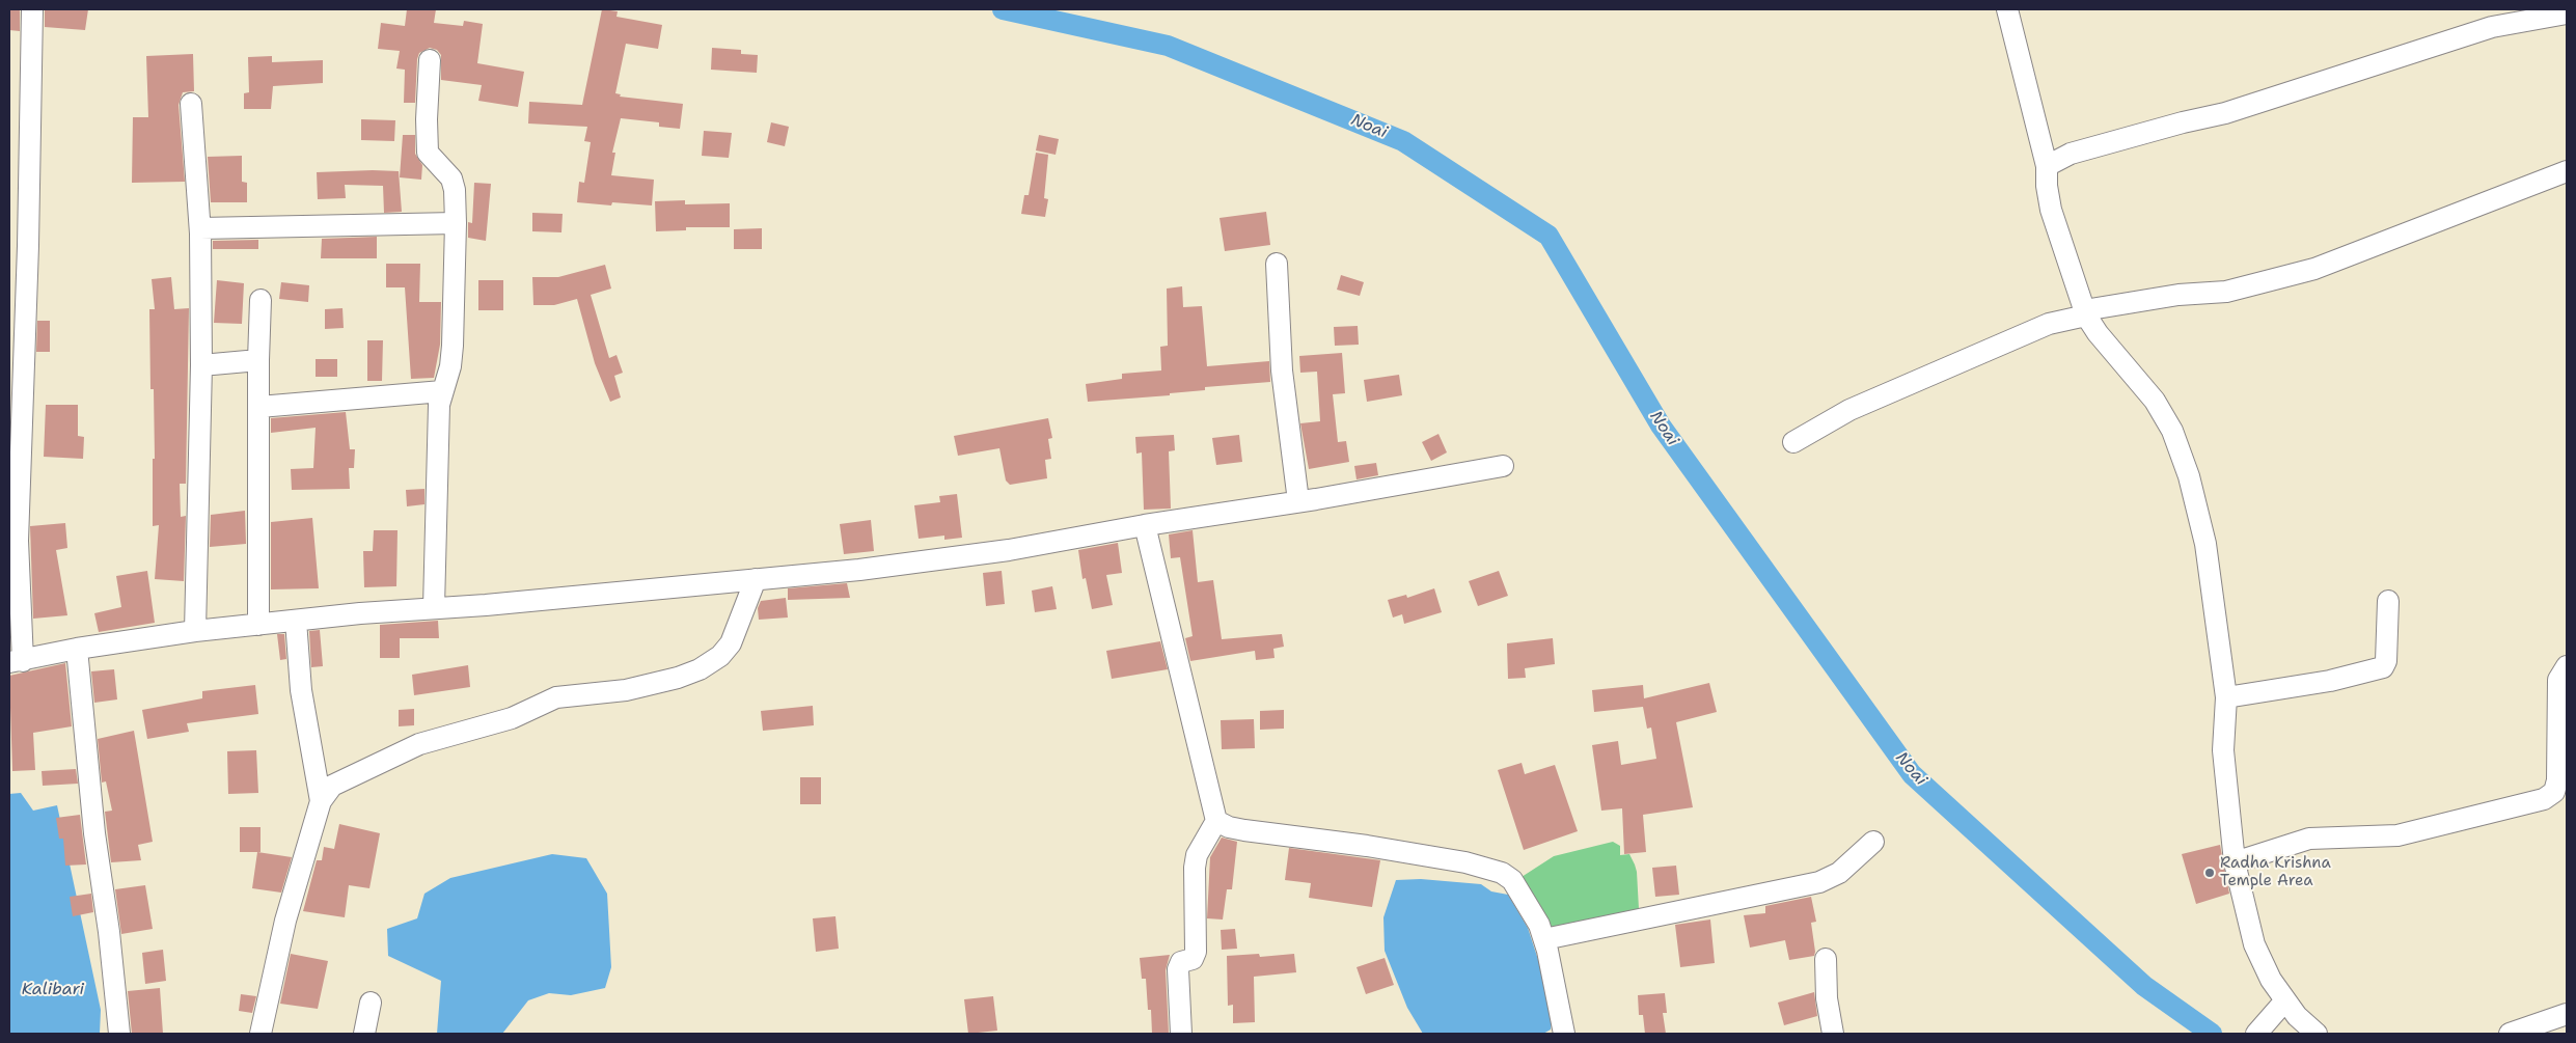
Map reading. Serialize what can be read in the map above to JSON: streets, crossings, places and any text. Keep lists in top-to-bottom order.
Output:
{
  "water": ["Noai", "Kalibari"],
  "places": ["Radha Krishna Temple Area"]
}
